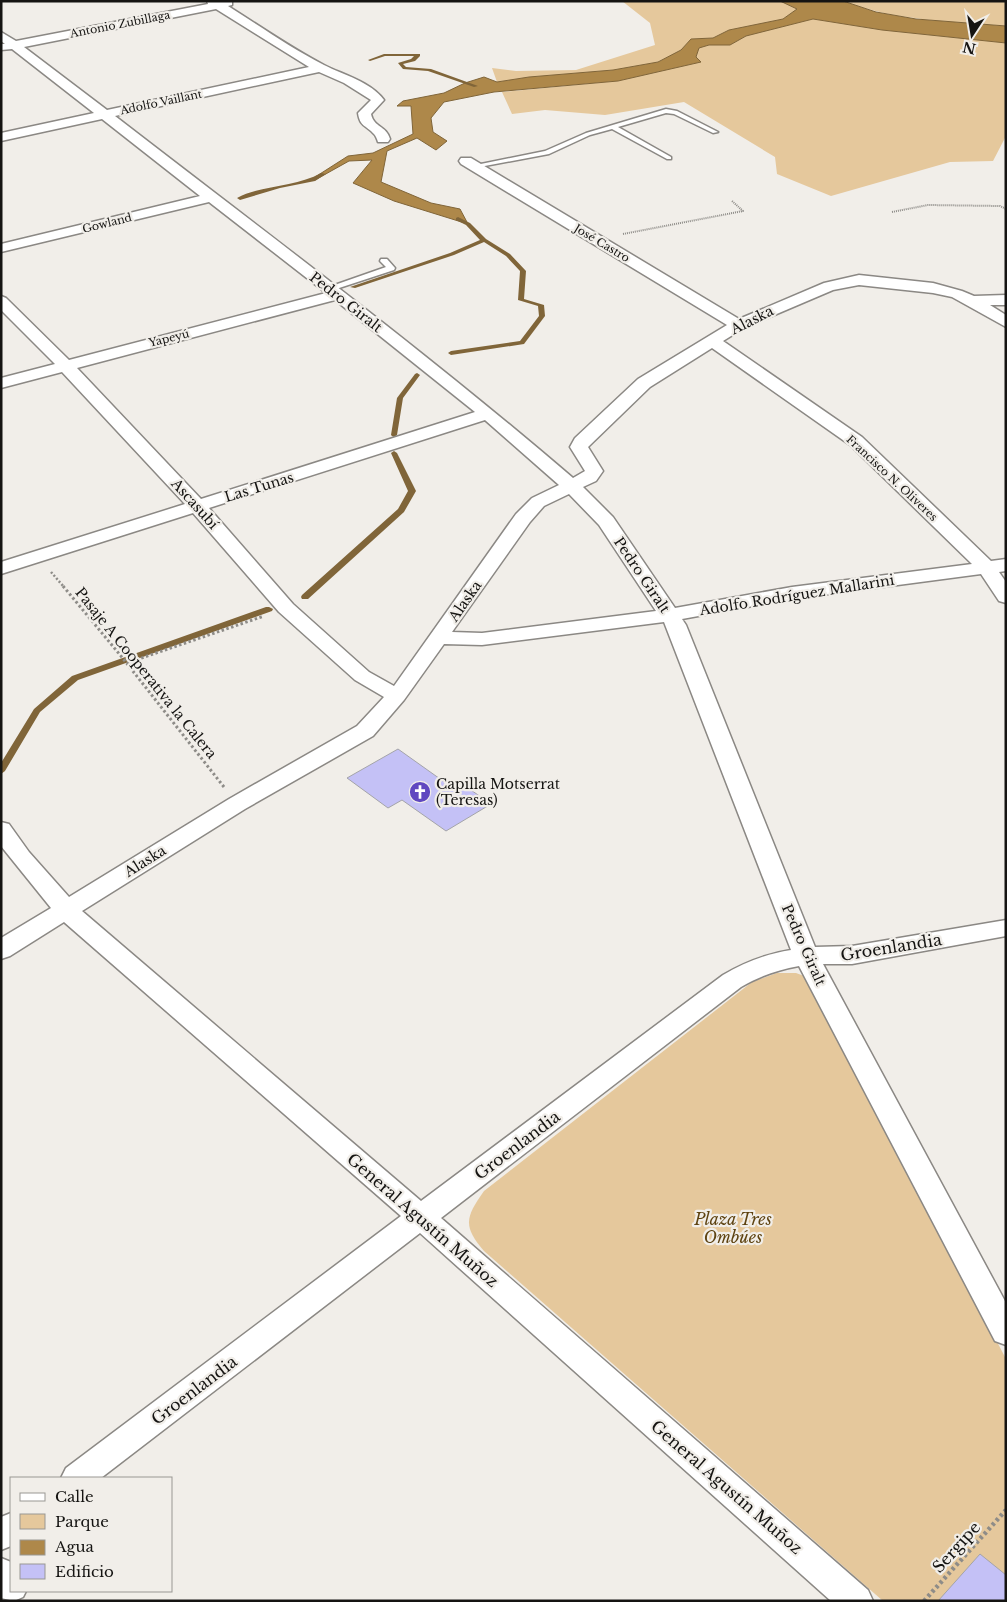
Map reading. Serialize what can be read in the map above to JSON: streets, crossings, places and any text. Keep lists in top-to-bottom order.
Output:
{
  "streets": {
    "street": [
      "Antonio Zubillaga",
      "Adolfo Vaillant",
      "Gowland",
      "José Castro",
      "Pedro Giralt",
      "Alaska",
      "Yapeyú",
      "Francisco N. Oliveres",
      "Las Tunas",
      "Ascasubí",
      "Adolfo Rodríguez Mallarini",
      "Groenlandia",
      "General Agustín Muñoz"
    ],
    "path": ["Pasaje A Cooperativa la Calera", "Sergipe"]
  },
  "crossings": [
    ["Antonio Zubillaga", "Pedro Giralt"],
    ["Adolfo Vaillant", "Pedro Giralt"],
    ["Gowland", "Pedro Giralt"],
    ["José Castro", "Alaska"],
    ["Pedro Giralt", "Alaska"],
    ["Pedro Giralt", "Yapeyú"],
    ["Pedro Giralt", "Las Tunas"],
    ["Pedro Giralt", "Adolfo Rodríguez Mallarini"],
    ["Pedro Giralt", "Groenlandia"],
    ["Alaska", "Francisco N. Oliveres"],
    ["Alaska", "Ascasubí"],
    ["Alaska", "Adolfo Rodríguez Mallarini"],
    ["Alaska", "Pasaje A Cooperativa la Calera"],
    ["Alaska", "General Agustín Muñoz"],
    ["Yapeyú", "Ascasubí"],
    ["Francisco N. Oliveres", "Adolfo Rodríguez Mallarini"],
    ["Las Tunas", "Ascasubí"],
    ["Las Tunas", "Pasaje A Cooperativa la Calera"],
    ["Groenlandia", "General Agustín Muñoz"]
  ],
  "parks": ["Plaza Tres Ombúes"],
  "places": {
    "church": ["Capilla Motserrat (Teresas)"]
  },
  "legend": [
    "Calle",
    "Parque",
    "Agua",
    "Edificio"
  ],
  "north": "bottom"
}
